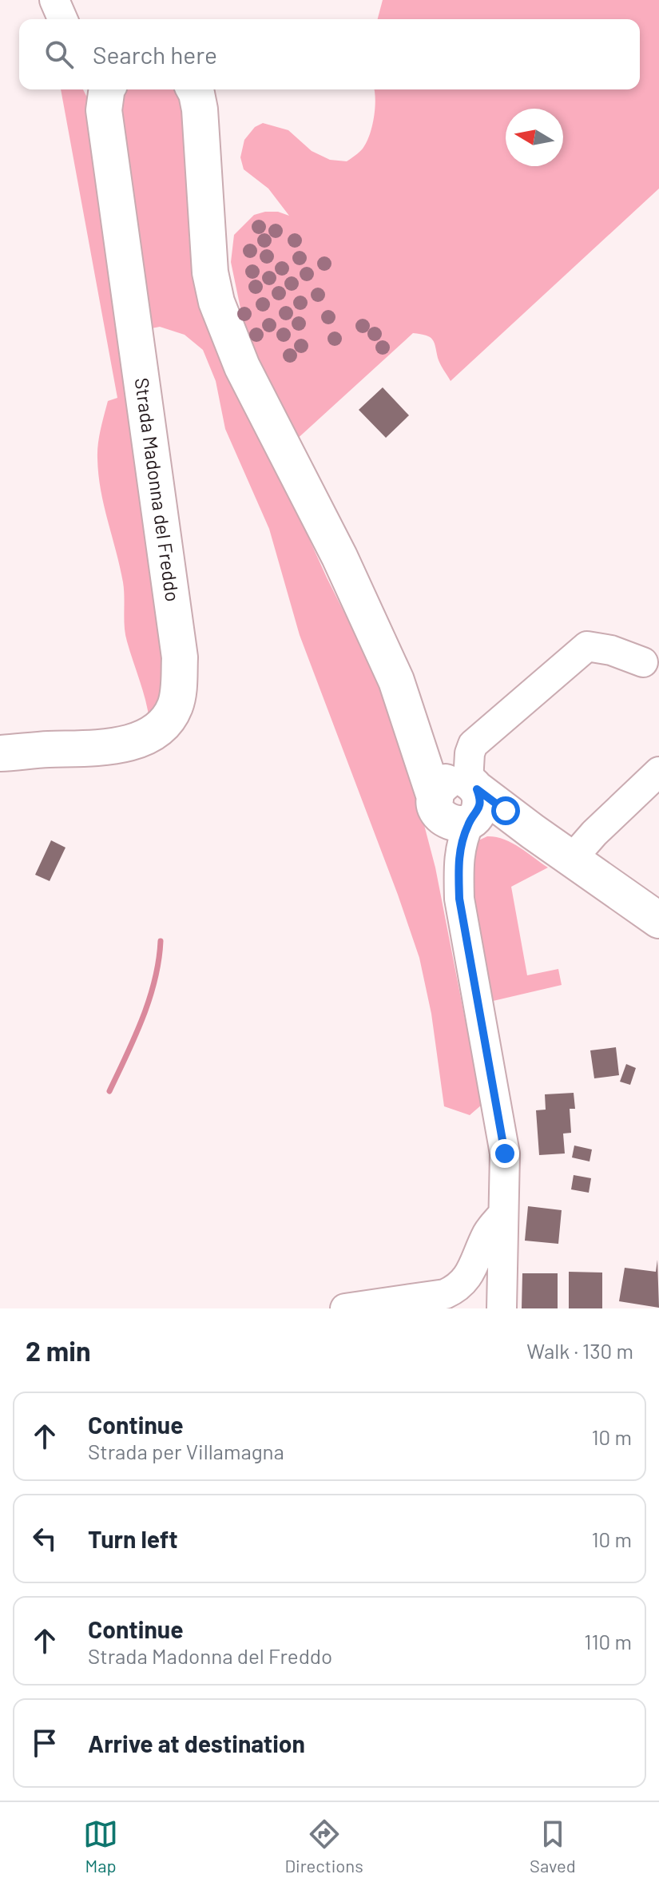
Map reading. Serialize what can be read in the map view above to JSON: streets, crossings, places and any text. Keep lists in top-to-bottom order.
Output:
{
  "streets": {
    "main road": ["Strada Madonna del Freddo"]
  },
  "north": "left",
  "page": {
    "search": "Search here",
    "heading": ["2 min", "Walk · 130 m"],
    "list": [
      ["Continue", "Strada per Villamagna", "10 m"],
      ["Turn left", "10 m"],
      ["Continue", "Strada Madonna del Freddo", "110 m"],
      "Arrive at destination"
    ],
    "nav": ["Map", "Directions", "Saved"]
  }
}
